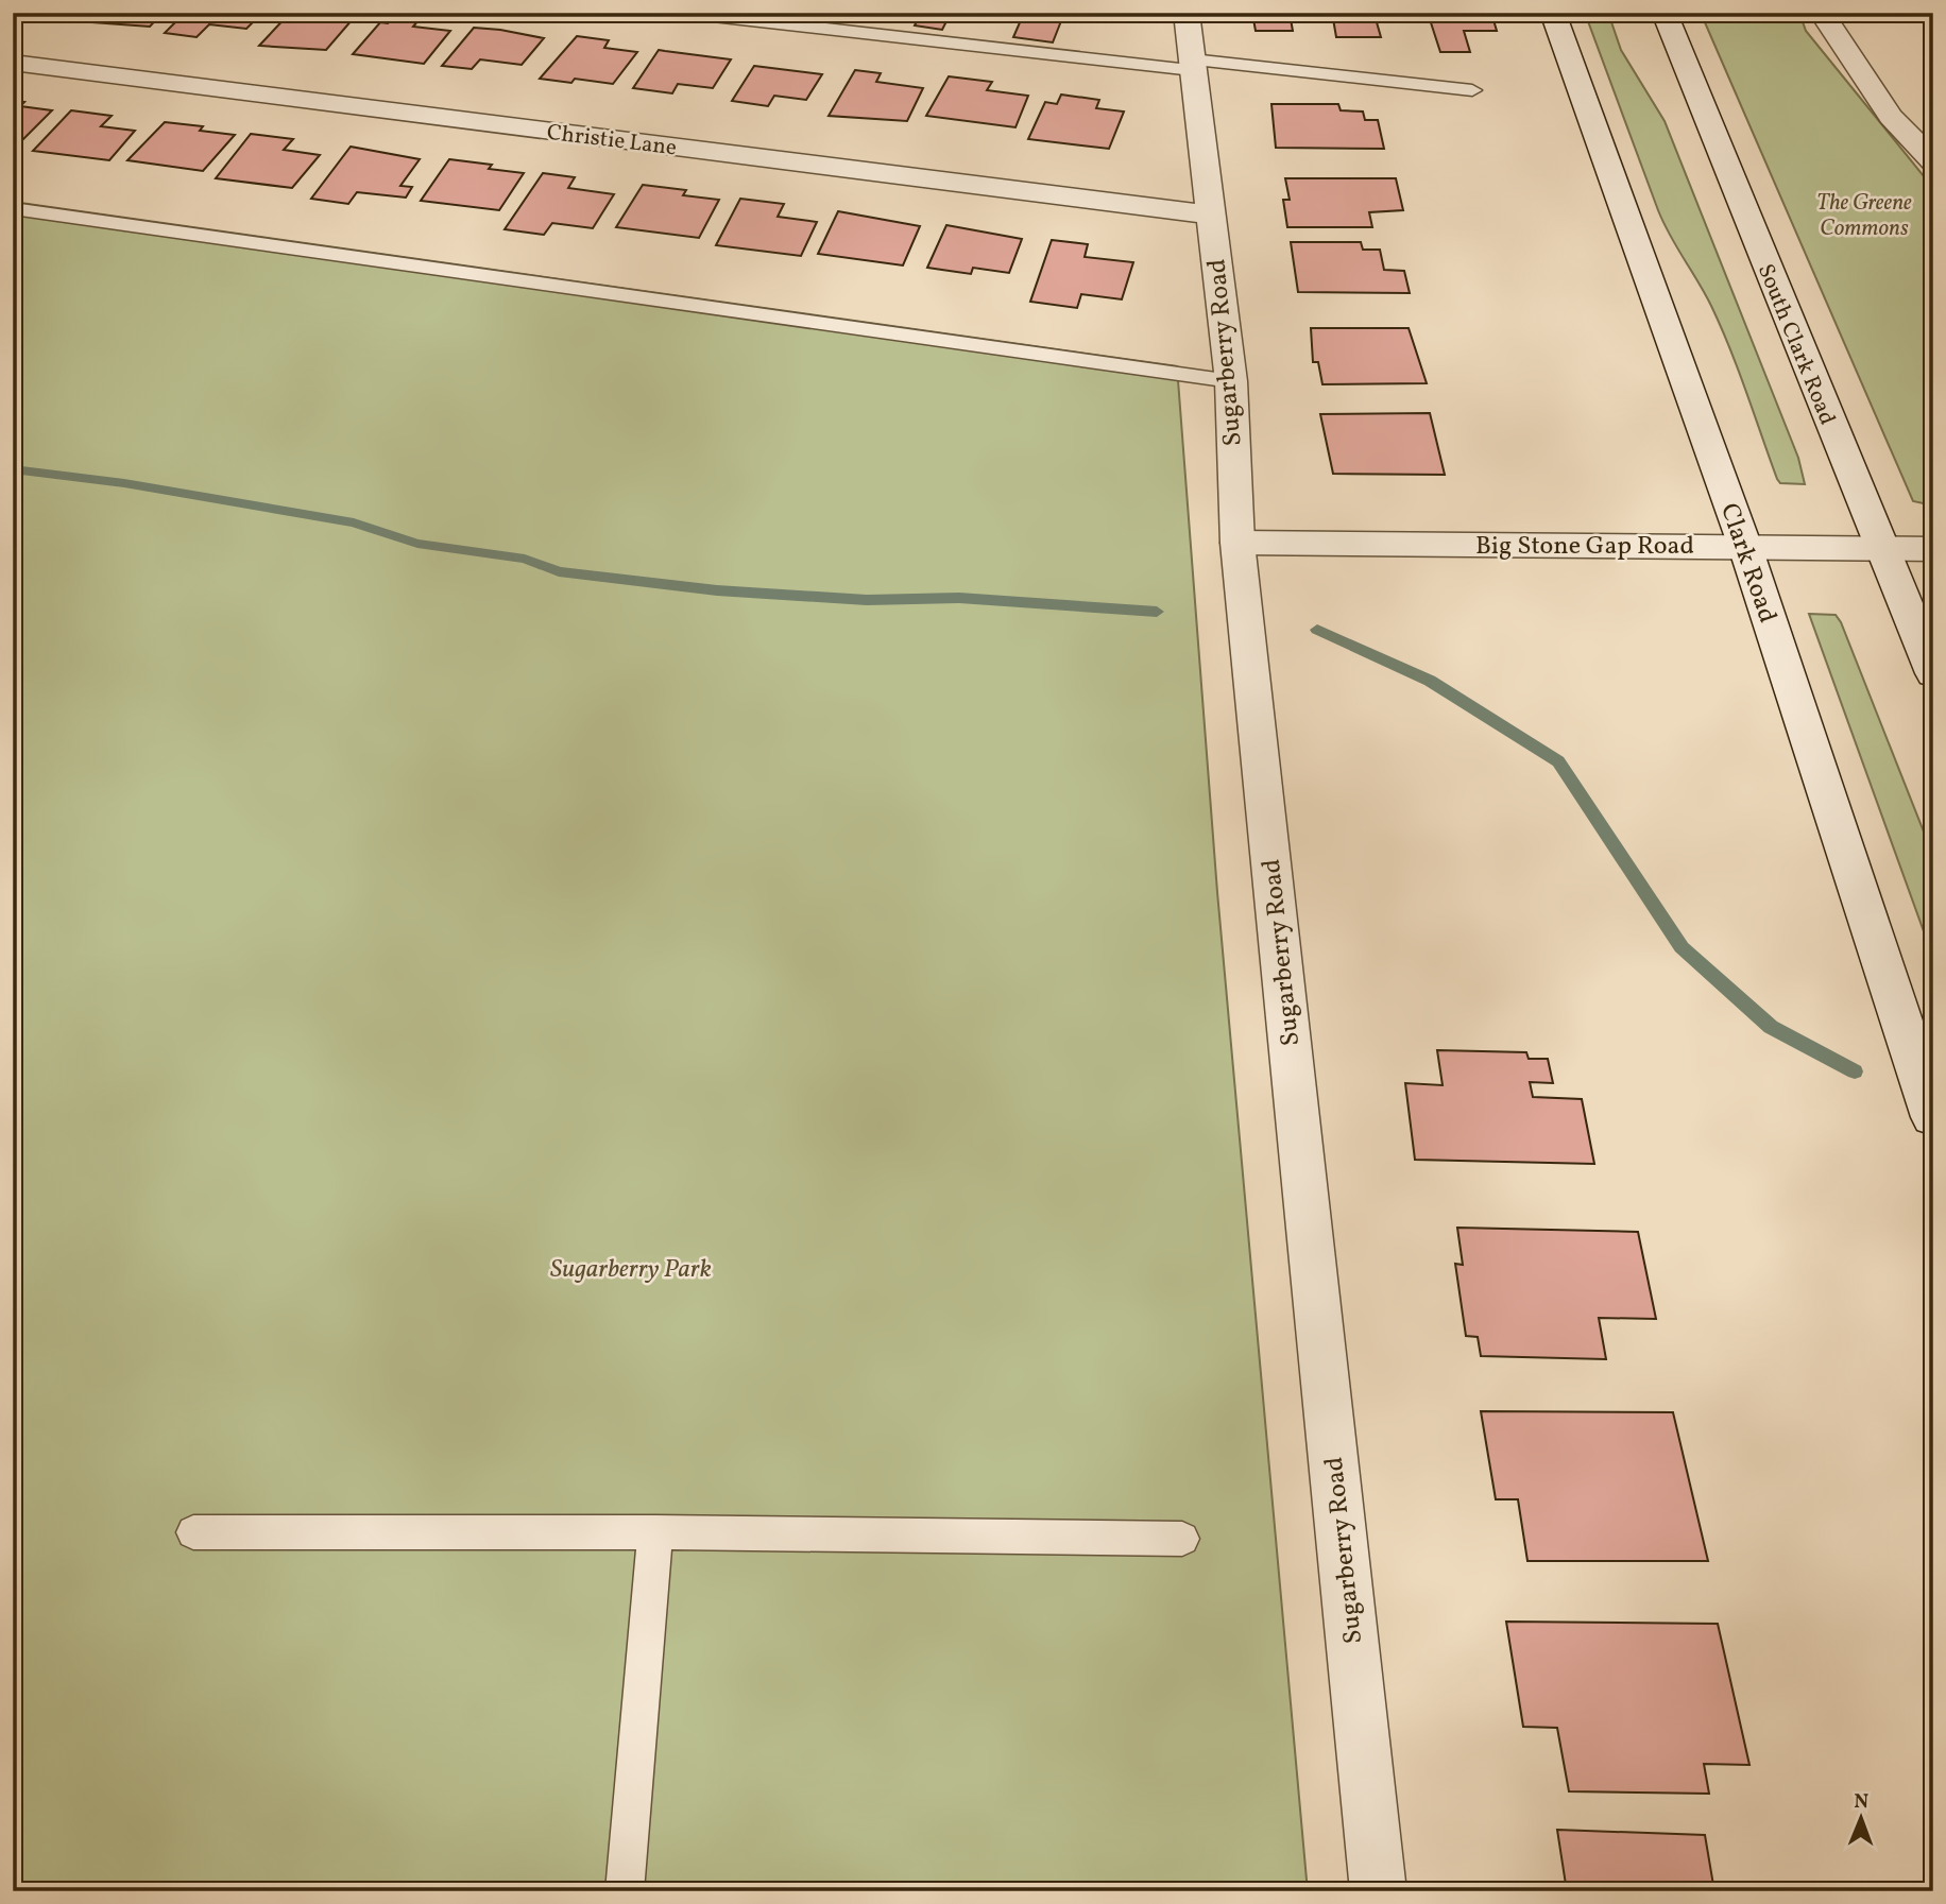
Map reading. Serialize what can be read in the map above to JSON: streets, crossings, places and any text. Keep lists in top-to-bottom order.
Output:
{
  "streets": {
    "street": [
      "Christie Lane",
      "South Clark Road",
      "Sugarberry Road",
      "Big Stone Gap Road",
      "Clark Road"
    ]
  },
  "crossings": [
    ["Christie Lane", "Sugarberry Road"],
    ["South Clark Road", "Big Stone Gap Road"],
    ["Sugarberry Road", "Big Stone Gap Road"],
    ["Big Stone Gap Road", "Clark Road"]
  ],
  "parks": ["The Greene Commons", "Sugarberry Park"],
  "north": "top"
}
